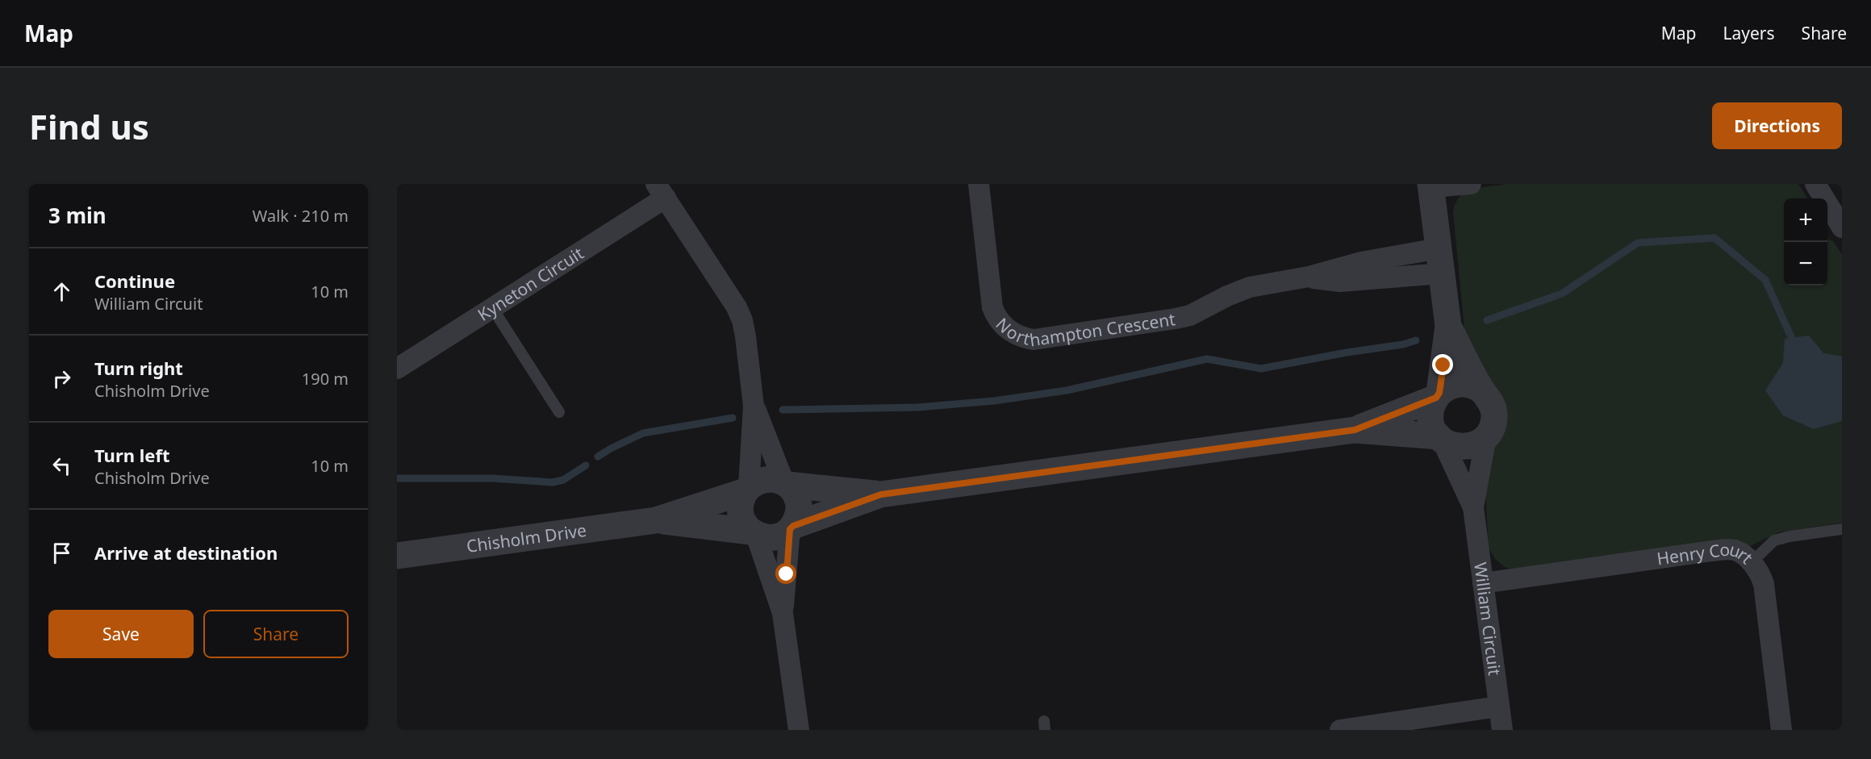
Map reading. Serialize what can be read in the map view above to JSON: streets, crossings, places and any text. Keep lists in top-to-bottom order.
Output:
{
  "streets": {
    "street": [
      "Kyneton Circuit",
      "Northampton Crescent",
      "Chisholm Drive",
      "Henry Court",
      "William Circuit"
    ]
  },
  "crossings": [
    ["Kyneton Circuit", "Chisholm Drive"],
    ["Henry Court", "William Circuit"]
  ],
  "page": {
    "header": "Map",
    "nav": ["Map", "Layers", "Share"],
    "buttons": [
      "Directions",
      ["Save", "Share"]
    ],
    "title": "Find us",
    "heading": ["3 min", "Walk · 210 m"],
    "map_buttons": ["+", "−"],
    "list": [
      ["Continue", "William Circuit", "10 m"],
      ["Turn right", "Chisholm Drive", "190 m"],
      ["Turn left", "Chisholm Drive", "10 m"],
      "Arrive at destination"
    ]
  }
}
